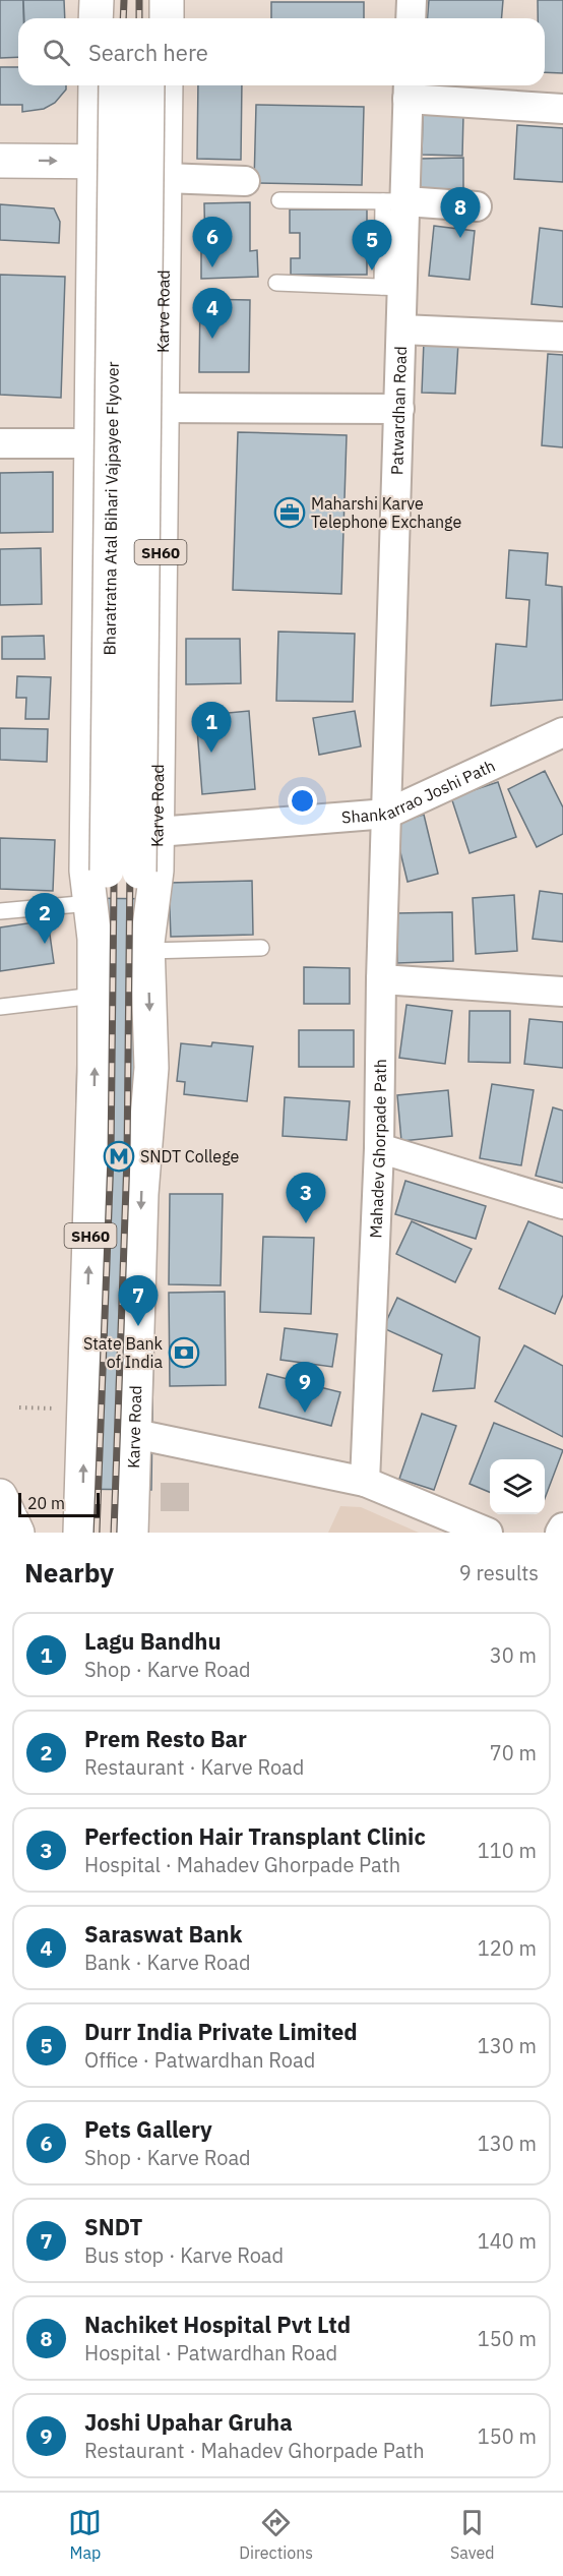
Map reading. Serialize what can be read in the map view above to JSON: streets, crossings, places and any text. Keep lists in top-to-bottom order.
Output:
{
  "streets": {
    "main road": ["Karve Road", "Bharatratna Atal Bihari Vajpayee Flyover", "SH60"],
    "street": ["Patwardhan Road", "Shankarrao Joshi Path", "Mahadev Ghorpade Path"]
  },
  "crossings": [
    ["Karve Road", "Bharatratna Atal Bihari Vajpayee Flyover"],
    ["Karve Road", "Shankarrao Joshi Path"],
    ["Patwardhan Road", "Shankarrao Joshi Path"],
    ["Patwardhan Road", "Mahadev Ghorpade Path"],
    ["Bharatratna Atal Bihari Vajpayee Flyover", "SH60"],
    ["Shankarrao Joshi Path", "Mahadev Ghorpade Path"]
  ],
  "places": {
    "office": ["Maharshi Karve Telephone Exchange"],
    "metro station": ["SNDT College"],
    "bank": ["State Bank of India"]
  },
  "scale_bar": "20 m",
  "page": {
    "search": "Search here",
    "pins": [
      "8",
      "6",
      "5",
      "4",
      "1",
      "2",
      "3",
      "7",
      "9"
    ],
    "scale": "20 m",
    "heading": ["Nearby", "9 results"],
    "list": [
      {
        "mark": "1",
        "name": "Lagu Bandhu",
        "note": "Shop · Karve Road",
        "value": "30 m"
      },
      {
        "mark": "2",
        "name": "Prem Resto Bar",
        "note": "Restaurant · Karve Road",
        "value": "70 m"
      },
      {
        "mark": "3",
        "name": "Perfection Hair Transplant Clinic",
        "note": "Hospital · Mahadev Ghorpade Path",
        "value": "110 m"
      },
      {
        "mark": "4",
        "name": "Saraswat Bank",
        "note": "Bank · Karve Road",
        "value": "120 m"
      },
      {
        "mark": "5",
        "name": "Durr India Private Limited",
        "note": "Office · Patwardhan Road",
        "value": "130 m"
      },
      {
        "mark": "6",
        "name": "Pets Gallery",
        "note": "Shop · Karve Road",
        "value": "130 m"
      },
      {
        "mark": "7",
        "name": "SNDT",
        "note": "Bus stop · Karve Road",
        "value": "140 m"
      },
      {
        "mark": "8",
        "name": "Nachiket Hospital Pvt Ltd",
        "note": "Hospital · Patwardhan Road",
        "value": "150 m"
      },
      {
        "mark": "9",
        "name": "Joshi Upahar Gruha",
        "note": "Restaurant · Mahadev Ghorpade Path",
        "value": "150 m"
      }
    ],
    "nav": ["Map", "Directions", "Saved"]
  }
}
